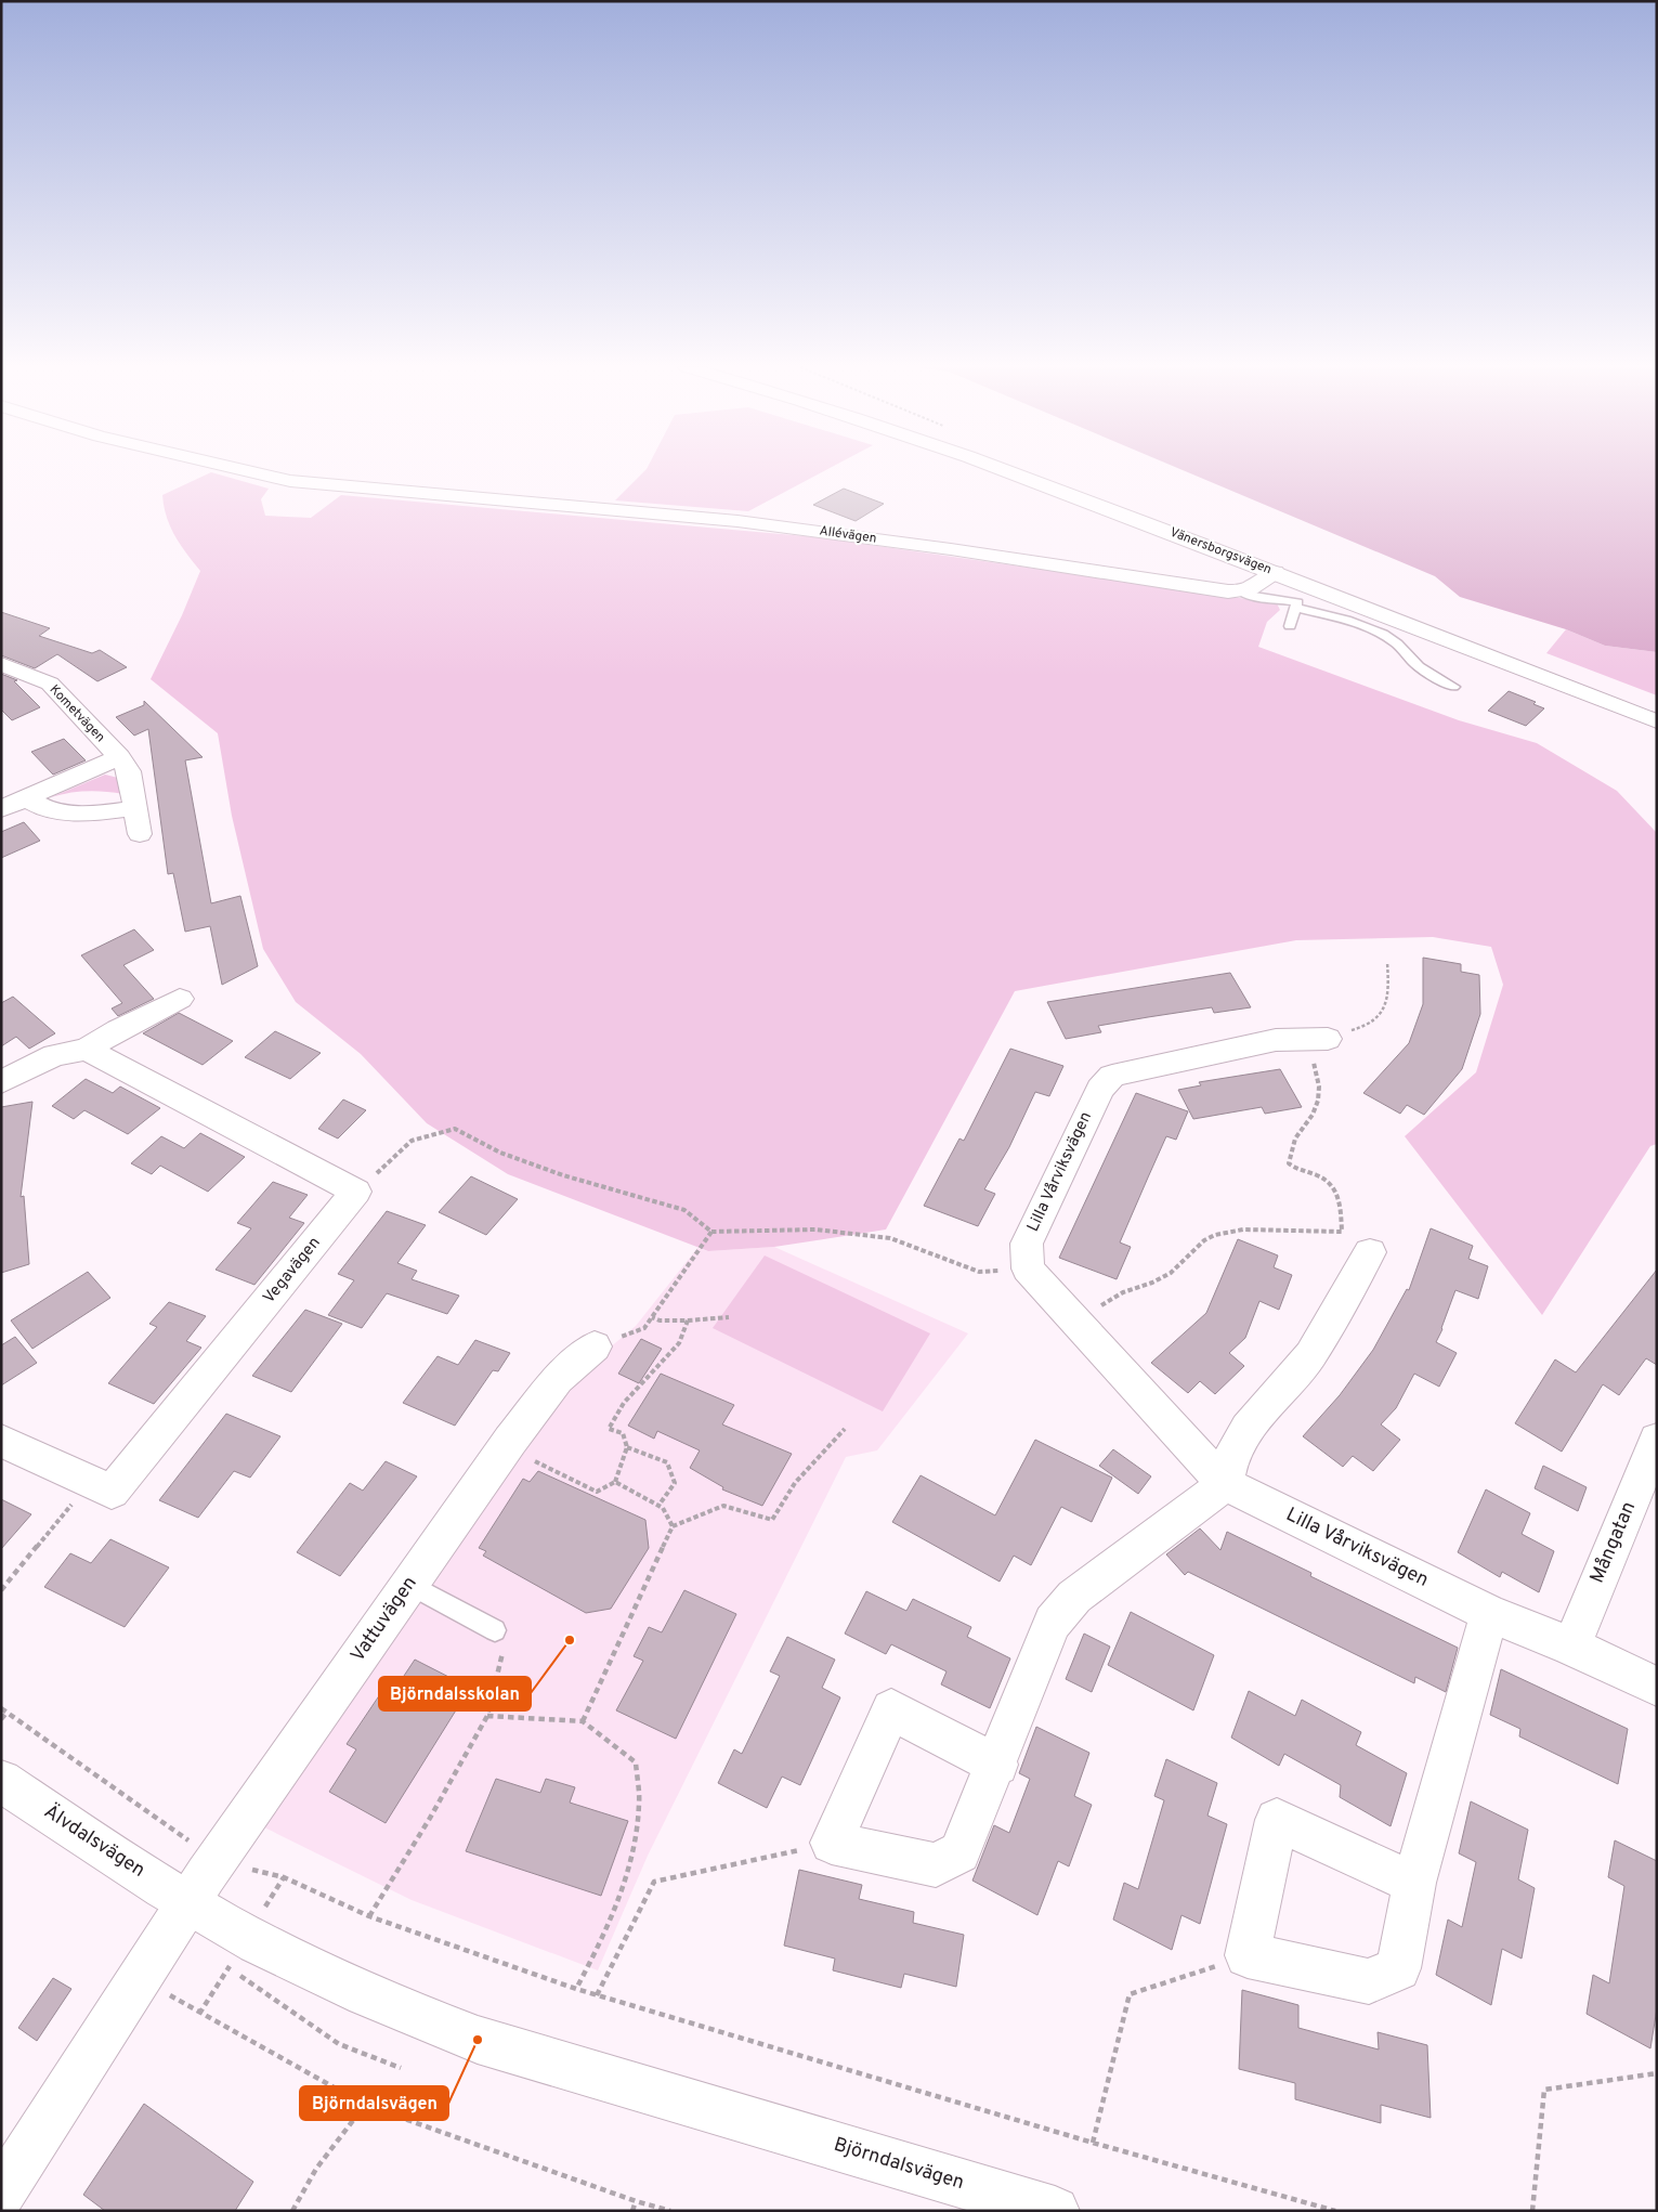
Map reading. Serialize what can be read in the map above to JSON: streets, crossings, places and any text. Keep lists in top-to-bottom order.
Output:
{
  "streets": {
    "street": [
      "Allévägen",
      "Vänersborgsvägen",
      "Kometvägen",
      "Lilla Vårviksvägen",
      "Vegavägen",
      "Mångatan",
      "Vattuvägen",
      "Älvdalsvägen",
      "Björndalsvägen"
    ]
  },
  "crossings": [
    ["Lilla Vårviksvägen", "Mångatan"],
    ["Vattuvägen", "Älvdalsvägen"],
    ["Vattuvägen", "Björndalsvägen"],
    ["Älvdalsvägen", "Björndalsvägen"]
  ],
  "places": ["Björndalsskolan", "Björndalsvägen"]
}
